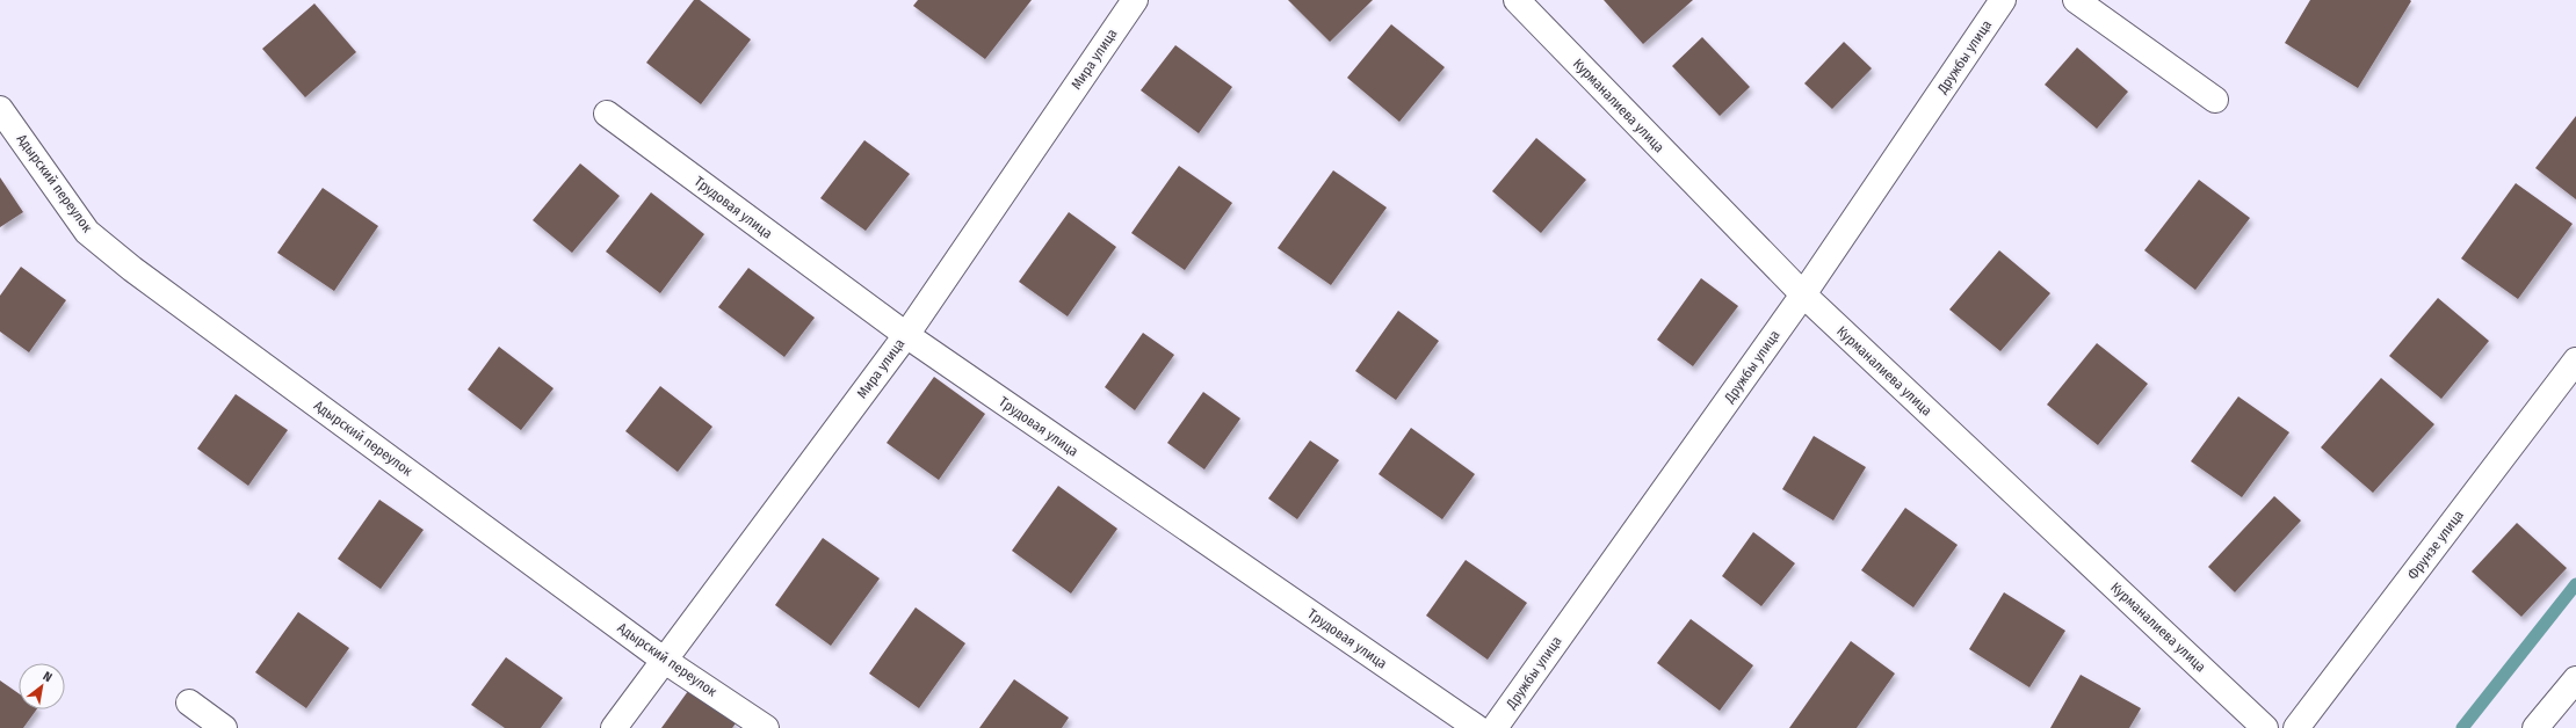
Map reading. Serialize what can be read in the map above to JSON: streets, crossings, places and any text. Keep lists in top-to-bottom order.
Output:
{
  "streets": {
    "street": [
      "Дружбы улица",
      "Мира улица",
      "Курманалиева улица",
      "Адырский переулок",
      "Трудовая улица",
      "Фрунзе улица"
    ]
  },
  "crossings": [
    ["Дружбы улица", "Курманалиева улица"],
    ["Мира улица", "Адырский переулок"],
    ["Мира улица", "Трудовая улица"]
  ],
  "north": "top right"
}
